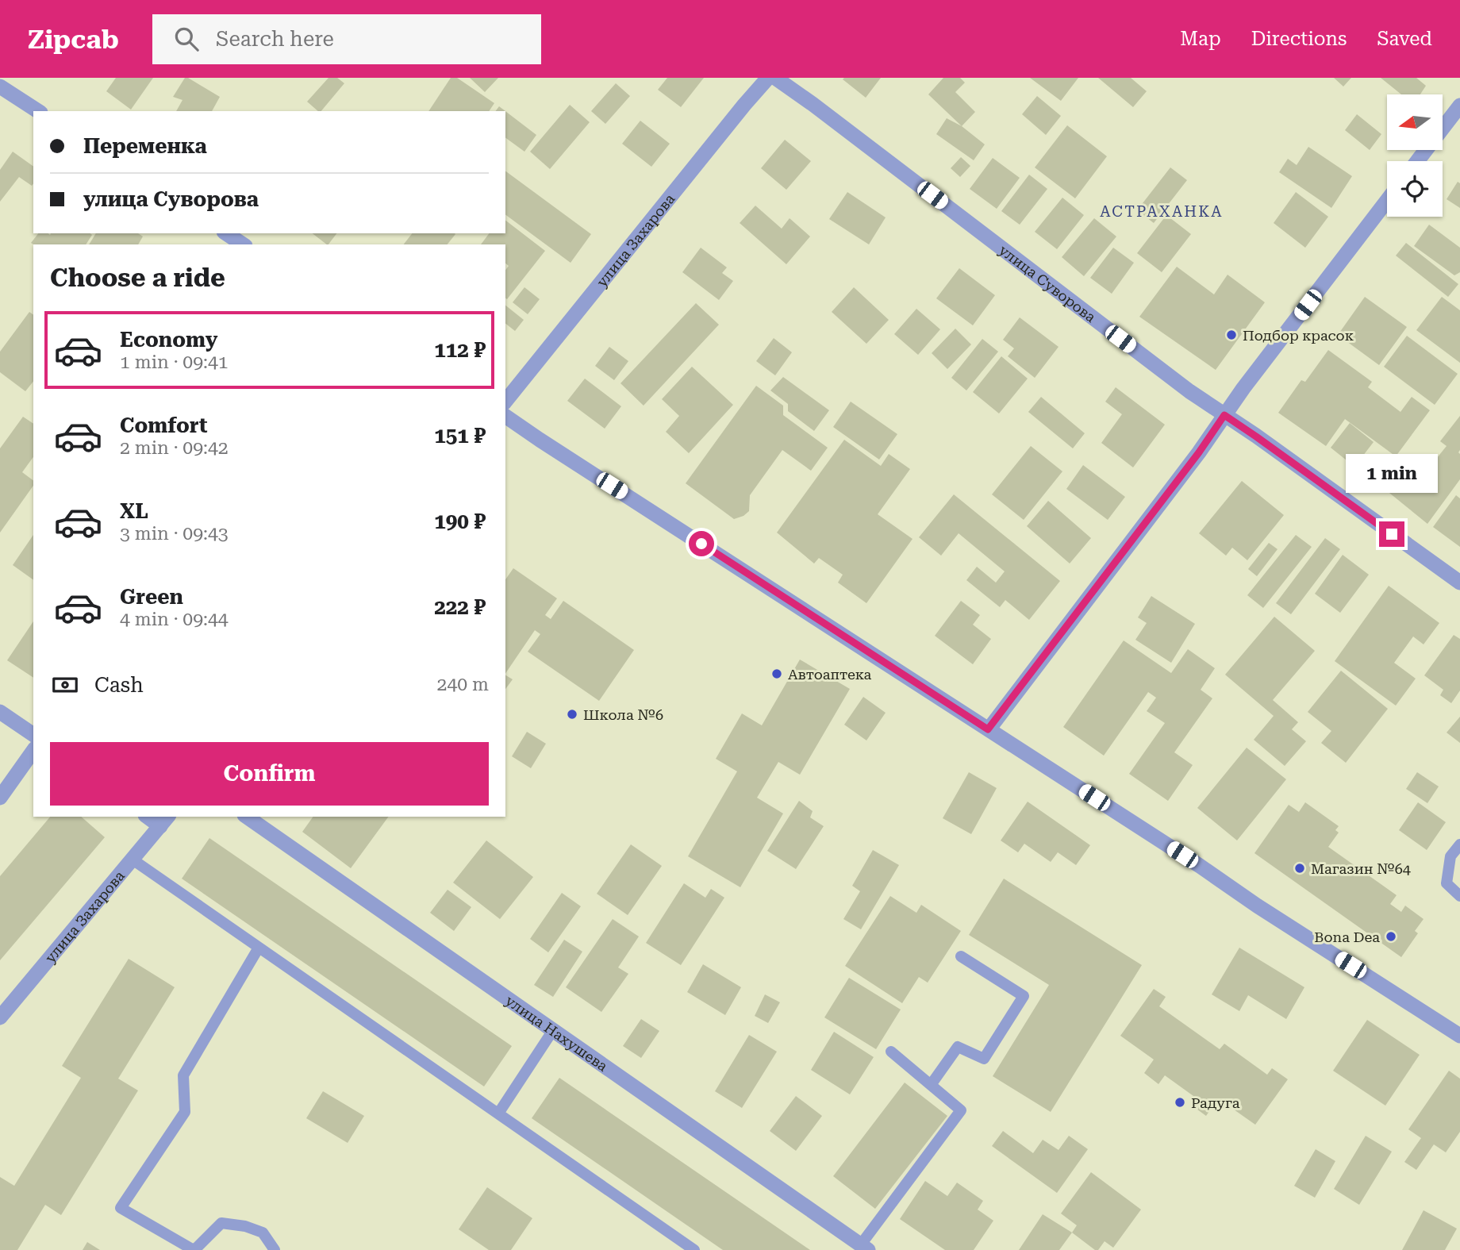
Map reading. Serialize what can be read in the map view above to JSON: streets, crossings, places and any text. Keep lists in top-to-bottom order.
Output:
{
  "streets": {
    "street": ["улица Захарова", "улица Суворова", "улица Нахушева"]
  },
  "districts": ["АСТРАХАНКА"],
  "places": [
    "Подбор красок",
    "Автоаптека",
    "Школа №6",
    "Магазин №64",
    "Bona Dea",
    "Радуга"
  ],
  "north": "left",
  "page": {
    "header": "Zipcab",
    "search": "Search here",
    "nav": ["Map", "Directions", "Saved"],
    "banner": ["Переменка", "улица Суворова"],
    "heading": "Choose a ride",
    "list": [
      {
        "name": "Economy",
        "note": "1 min · 09:41",
        "value": "112 ₽"
      },
      {
        "name": "Comfort",
        "note": "2 min · 09:42",
        "value": "151 ₽"
      },
      {
        "name": "XL",
        "note": "3 min · 09:43",
        "value": "190 ₽"
      },
      {
        "name": "Green",
        "note": "4 min · 09:44",
        "value": "222 ₽"
      }
    ],
    "bubble": "1 min",
    "pay": ["Cash", "240 m"],
    "buttons": "Confirm"
  }
}
